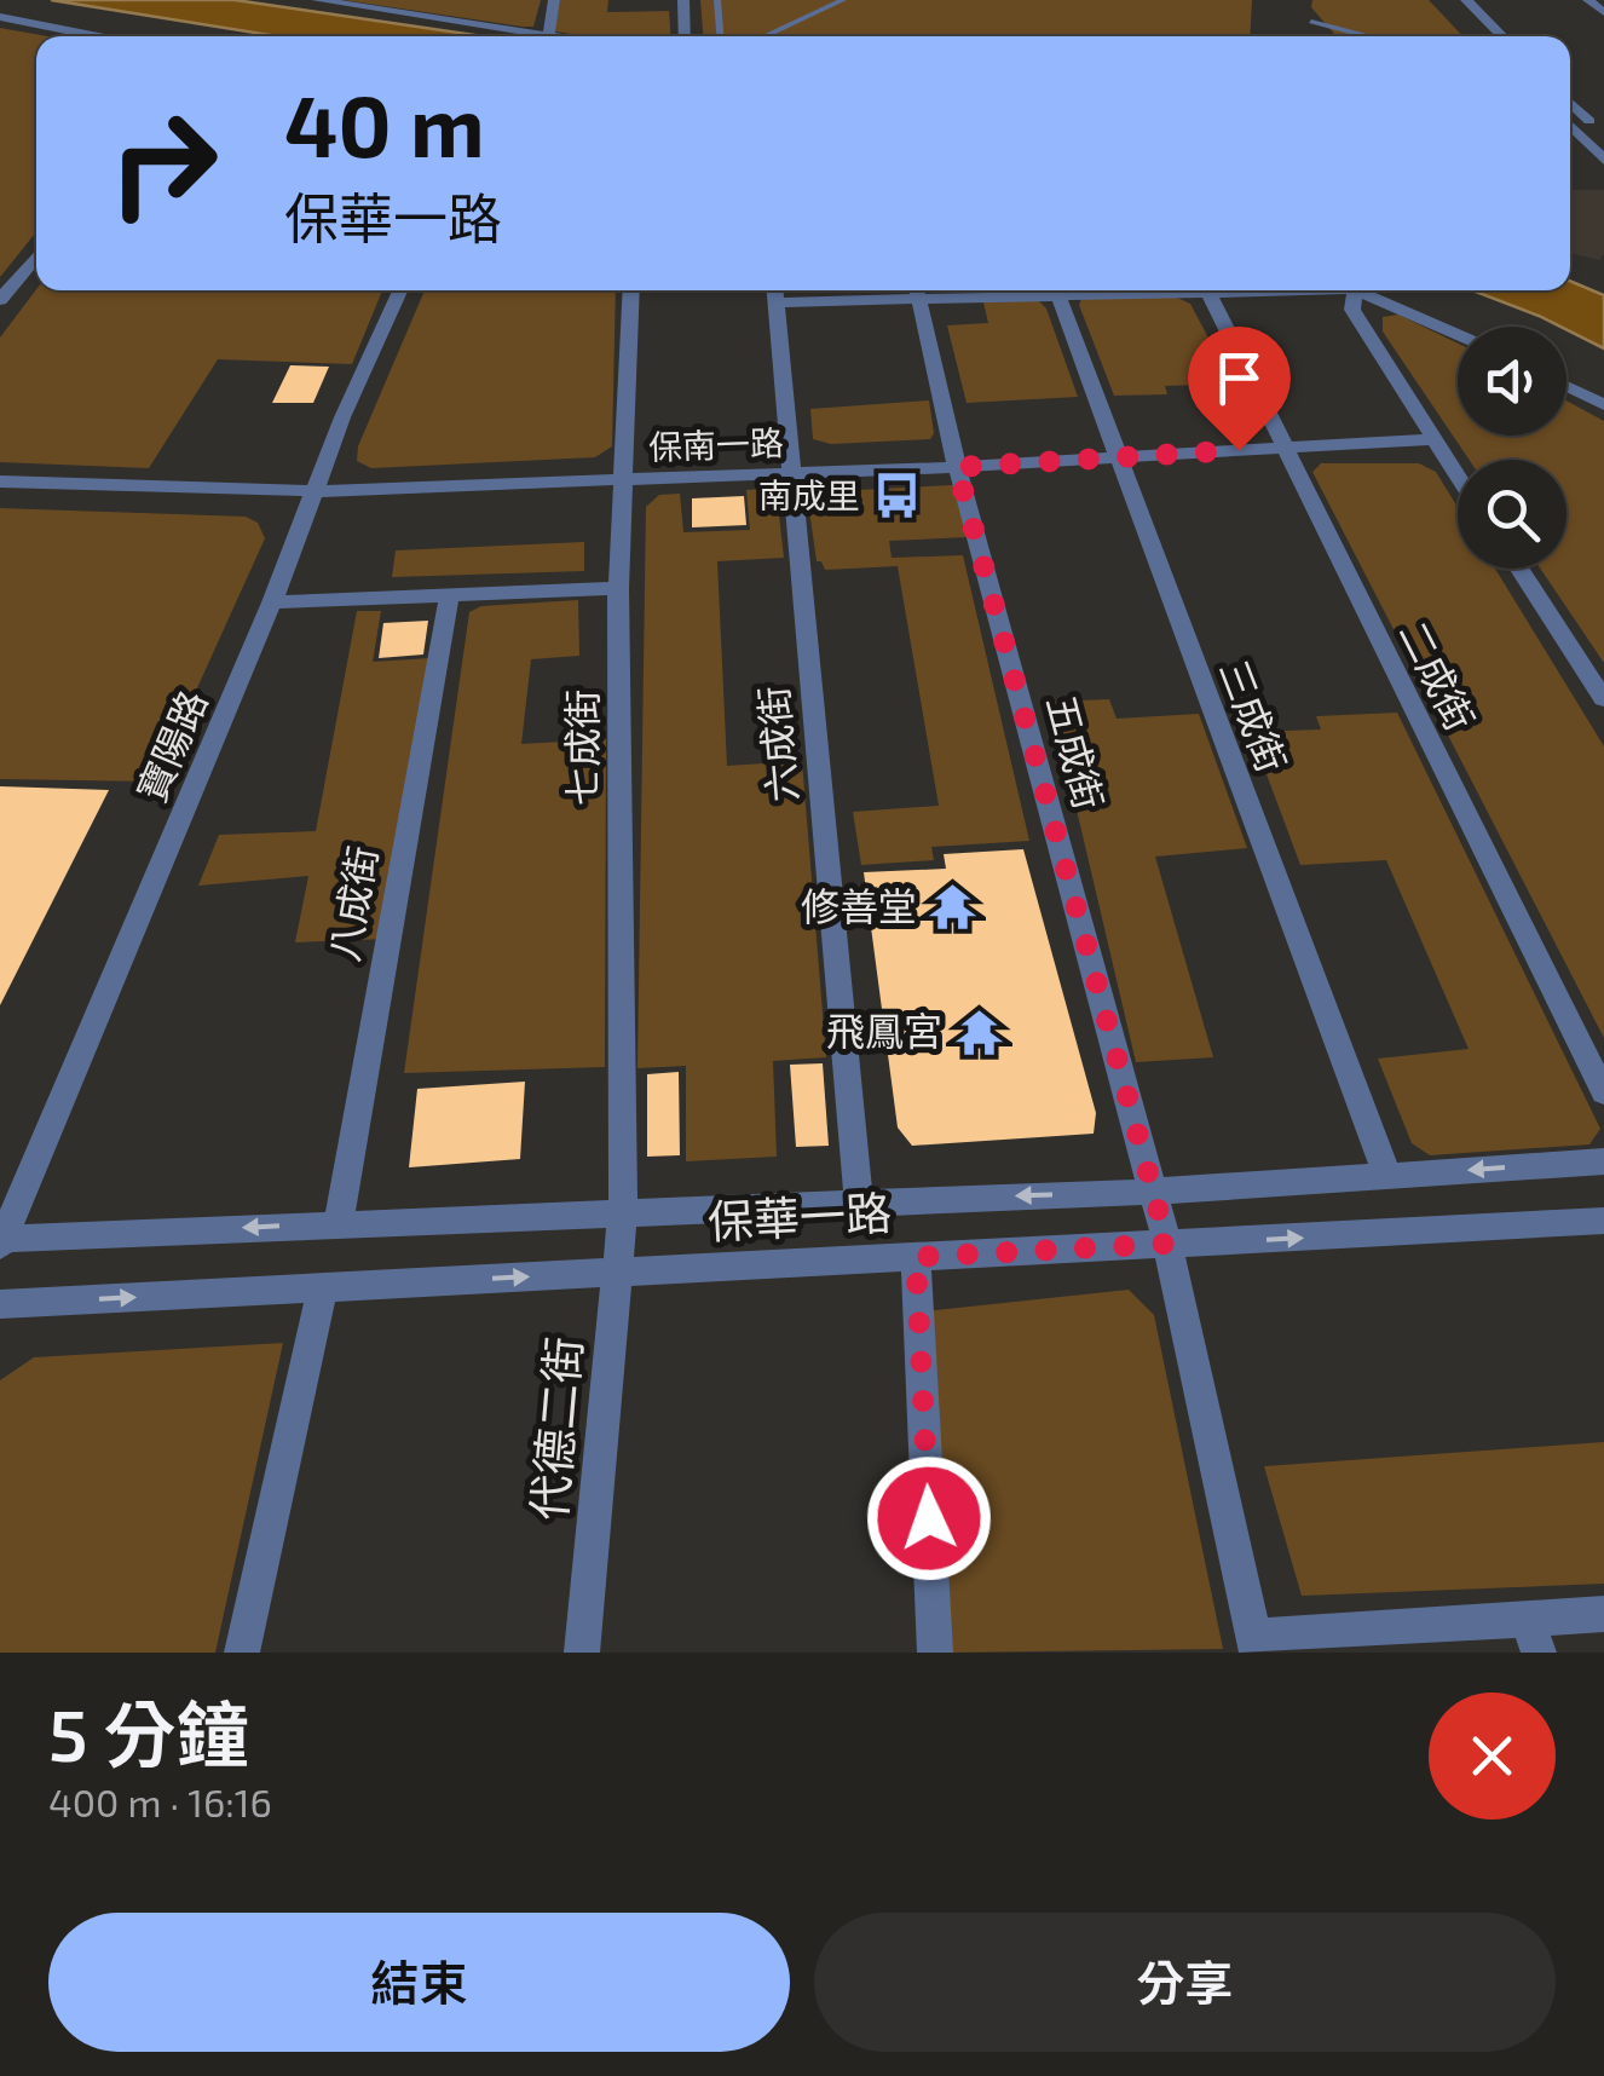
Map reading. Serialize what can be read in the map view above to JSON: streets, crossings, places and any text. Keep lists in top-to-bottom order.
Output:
{
  "streets": {
    "street": [
      "保南一路",
      "二成街",
      "三成街",
      "六成街",
      "寶陽路",
      "七成街",
      "五成街",
      "八成街",
      "保華一路",
      "代德二街"
    ]
  },
  "crossings": [
    ["保南一路", "二成街"],
    ["保南一路", "三成街"],
    ["保南一路", "六成街"],
    ["保南一路", "寶陽路"],
    ["保南一路", "七成街"],
    ["保南一路", "五成街"],
    ["三成街", "保華一路"],
    ["六成街", "保華一路"],
    ["寶陽路", "保華一路"],
    ["七成街", "保華一路"],
    ["七成街", "代德二街"],
    ["五成街", "保華一路"],
    ["八成街", "保華一路"],
    ["保華一路", "代德二街"]
  ],
  "places": {
    "bus stop": ["南成里"],
    "temple": ["修善堂", "飛鳳宮"]
  },
  "page": {
    "turn": ["40 m", "保華一路"],
    "heading": ["5 分鐘", "400 m · 16:16"],
    "buttons": ["結束", "分享"]
  }
}
